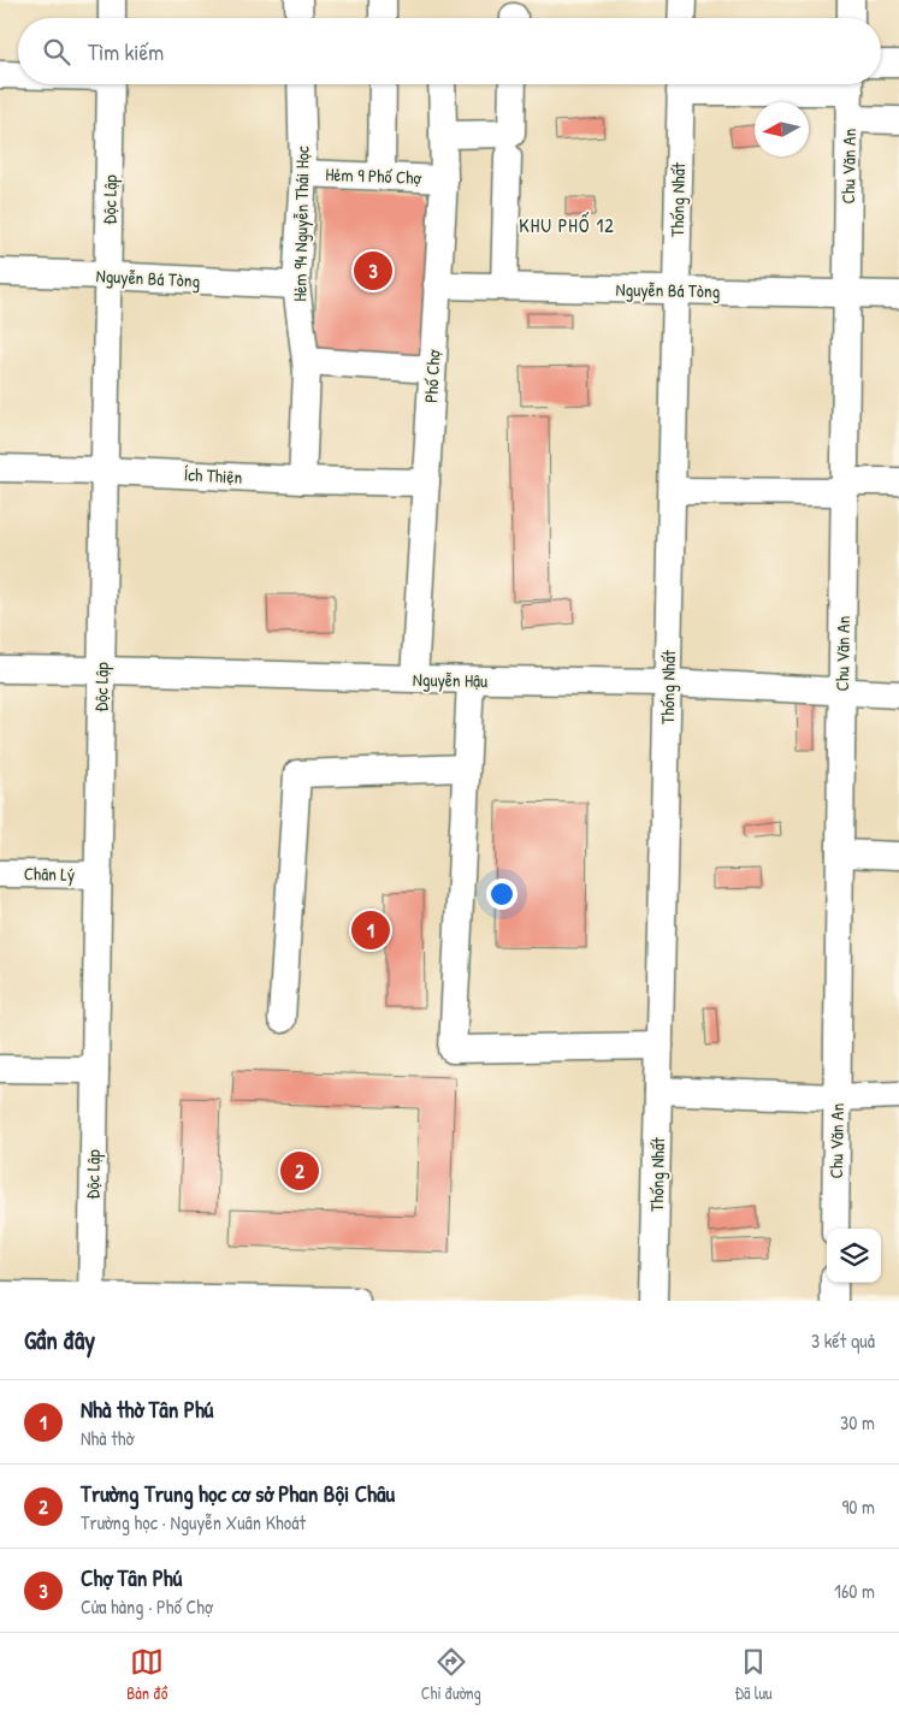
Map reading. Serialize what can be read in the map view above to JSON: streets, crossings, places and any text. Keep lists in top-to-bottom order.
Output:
{
  "streets": {
    "street": [
      "Chu Văn An",
      "Hẻm 9 Phố Chợ",
      "Độc Lập",
      "Thống Nhất",
      "Hẻm 94 Nguyễn Thái Học",
      "Nguyễn Bá Tòng",
      "Phố Chợ",
      "Ích Thiện",
      "Nguyễn Hậu",
      "Chân Lý"
    ]
  },
  "crossings": [
    ["Chu Văn An", "Nguyễn Bá Tòng"],
    ["Chu Văn An", "Nguyễn Hậu"],
    ["Hẻm 9 Phố Chợ", "Hẻm 94 Nguyễn Thái Học"],
    ["Hẻm 9 Phố Chợ", "Phố Chợ"],
    ["Độc Lập", "Nguyễn Bá Tòng"],
    ["Độc Lập", "Ích Thiện"],
    ["Độc Lập", "Nguyễn Hậu"],
    ["Độc Lập", "Chân Lý"],
    ["Thống Nhất", "Nguyễn Bá Tòng"],
    ["Thống Nhất", "Nguyễn Hậu"],
    ["Hẻm 94 Nguyễn Thái Học", "Nguyễn Bá Tòng"],
    ["Hẻm 94 Nguyễn Thái Học", "Ích Thiện"],
    ["Nguyễn Bá Tòng", "Phố Chợ"],
    ["Phố Chợ", "Ích Thiện"],
    ["Phố Chợ", "Nguyễn Hậu"]
  ],
  "districts": ["KHU PHỐ 12"],
  "north": "left",
  "page": {
    "search": "Tìm kiếm",
    "pins": ["3", "1", "2"],
    "heading": ["Gần đây", "3 kết quả"],
    "list": [
      {
        "mark": "1",
        "name": "Nhà thờ Tân Phú",
        "note": "Nhà thờ",
        "value": "30 m"
      },
      {
        "mark": "2",
        "name": "Trường Trung học cơ sở Phan Bội Châu",
        "note": "Trường học · Nguyễn Xuân Khoát",
        "value": "90 m"
      },
      {
        "mark": "3",
        "name": "Chợ Tân Phú",
        "note": "Cửa hàng · Phố Chợ",
        "value": "160 m"
      }
    ],
    "nav": ["Bản đồ", "Chỉ đường", "Đã lưu"]
  }
}
